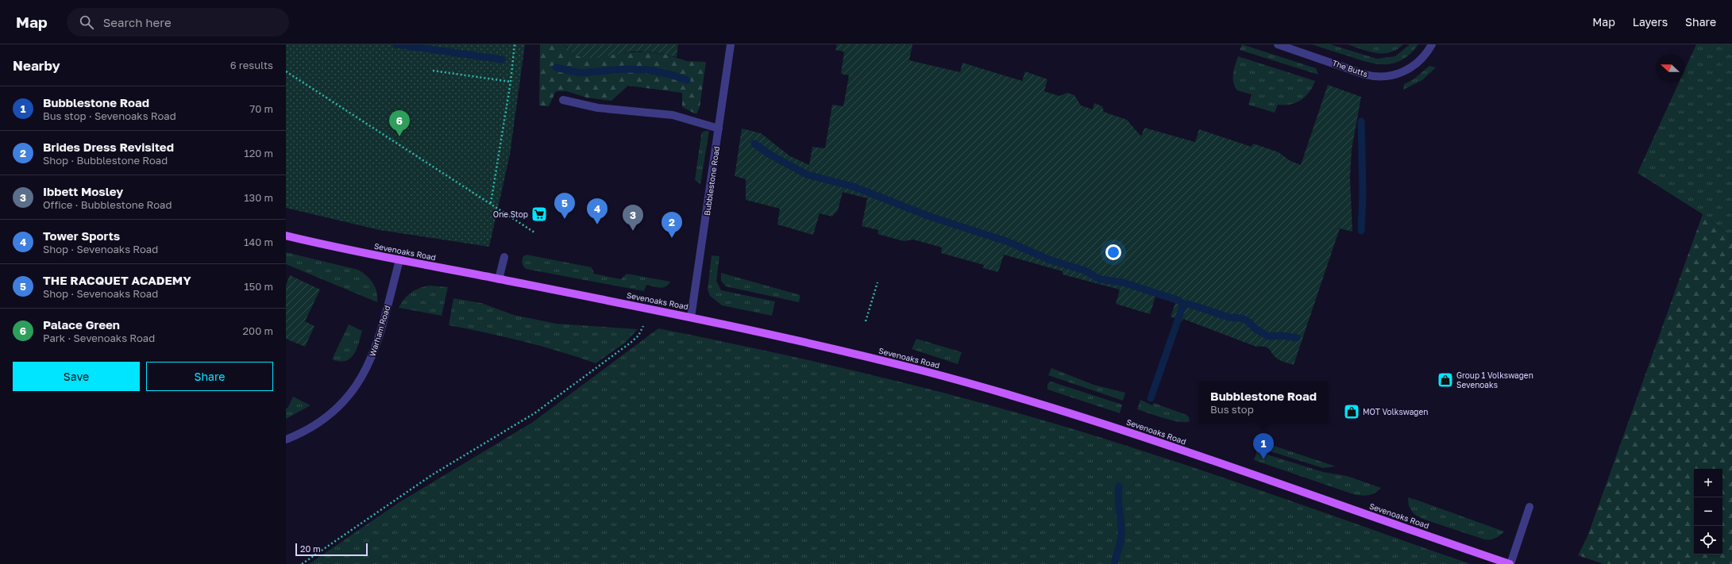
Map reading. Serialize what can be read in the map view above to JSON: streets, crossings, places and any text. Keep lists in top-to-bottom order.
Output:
{
  "streets": {
    "main road": ["Sevenoaks Road"],
    "street": ["The Butts", "Bubblestone Road", "Warham Road"]
  },
  "crossings": [
    ["Bubblestone Road", "Sevenoaks Road"],
    ["Sevenoaks Road", "Warham Road"]
  ],
  "places": {
    "supermarket": ["One Stop"],
    "shop": ["Group 1 Volkswagen Sevenoaks", "MOT Volkswagen"]
  },
  "scale_bar": "20 m",
  "north": "left",
  "page": {
    "header": "Map",
    "search": "Search here",
    "nav": ["Map", "Layers", "Share"],
    "heading": ["Nearby", "6 results"],
    "list": [
      {
        "mark": "1",
        "name": "Bubblestone Road",
        "note": "Bus stop · Sevenoaks Road",
        "value": "70 m"
      },
      {
        "mark": "2",
        "name": "Brides Dress Revisited",
        "note": "Shop · Bubblestone Road",
        "value": "120 m"
      },
      {
        "mark": "3",
        "name": "Ibbett Mosley",
        "note": "Office · Bubblestone Road",
        "value": "130 m"
      },
      {
        "mark": "4",
        "name": "Tower Sports",
        "note": "Shop · Sevenoaks Road",
        "value": "140 m"
      },
      {
        "mark": "5",
        "name": "THE RACQUET ACADEMY",
        "note": "Shop · Sevenoaks Road",
        "value": "150 m"
      },
      {
        "mark": "6",
        "name": "Palace Green",
        "note": "Park · Sevenoaks Road",
        "value": "200 m"
      }
    ],
    "pins": [
      "6",
      "5",
      "4",
      "3",
      "2",
      "1"
    ],
    "buttons": ["Save", "Share"],
    "popup": ["Bubblestone Road", "Bus stop"],
    "map_buttons": ["+", "−"],
    "scale": "20 m"
  }
}
